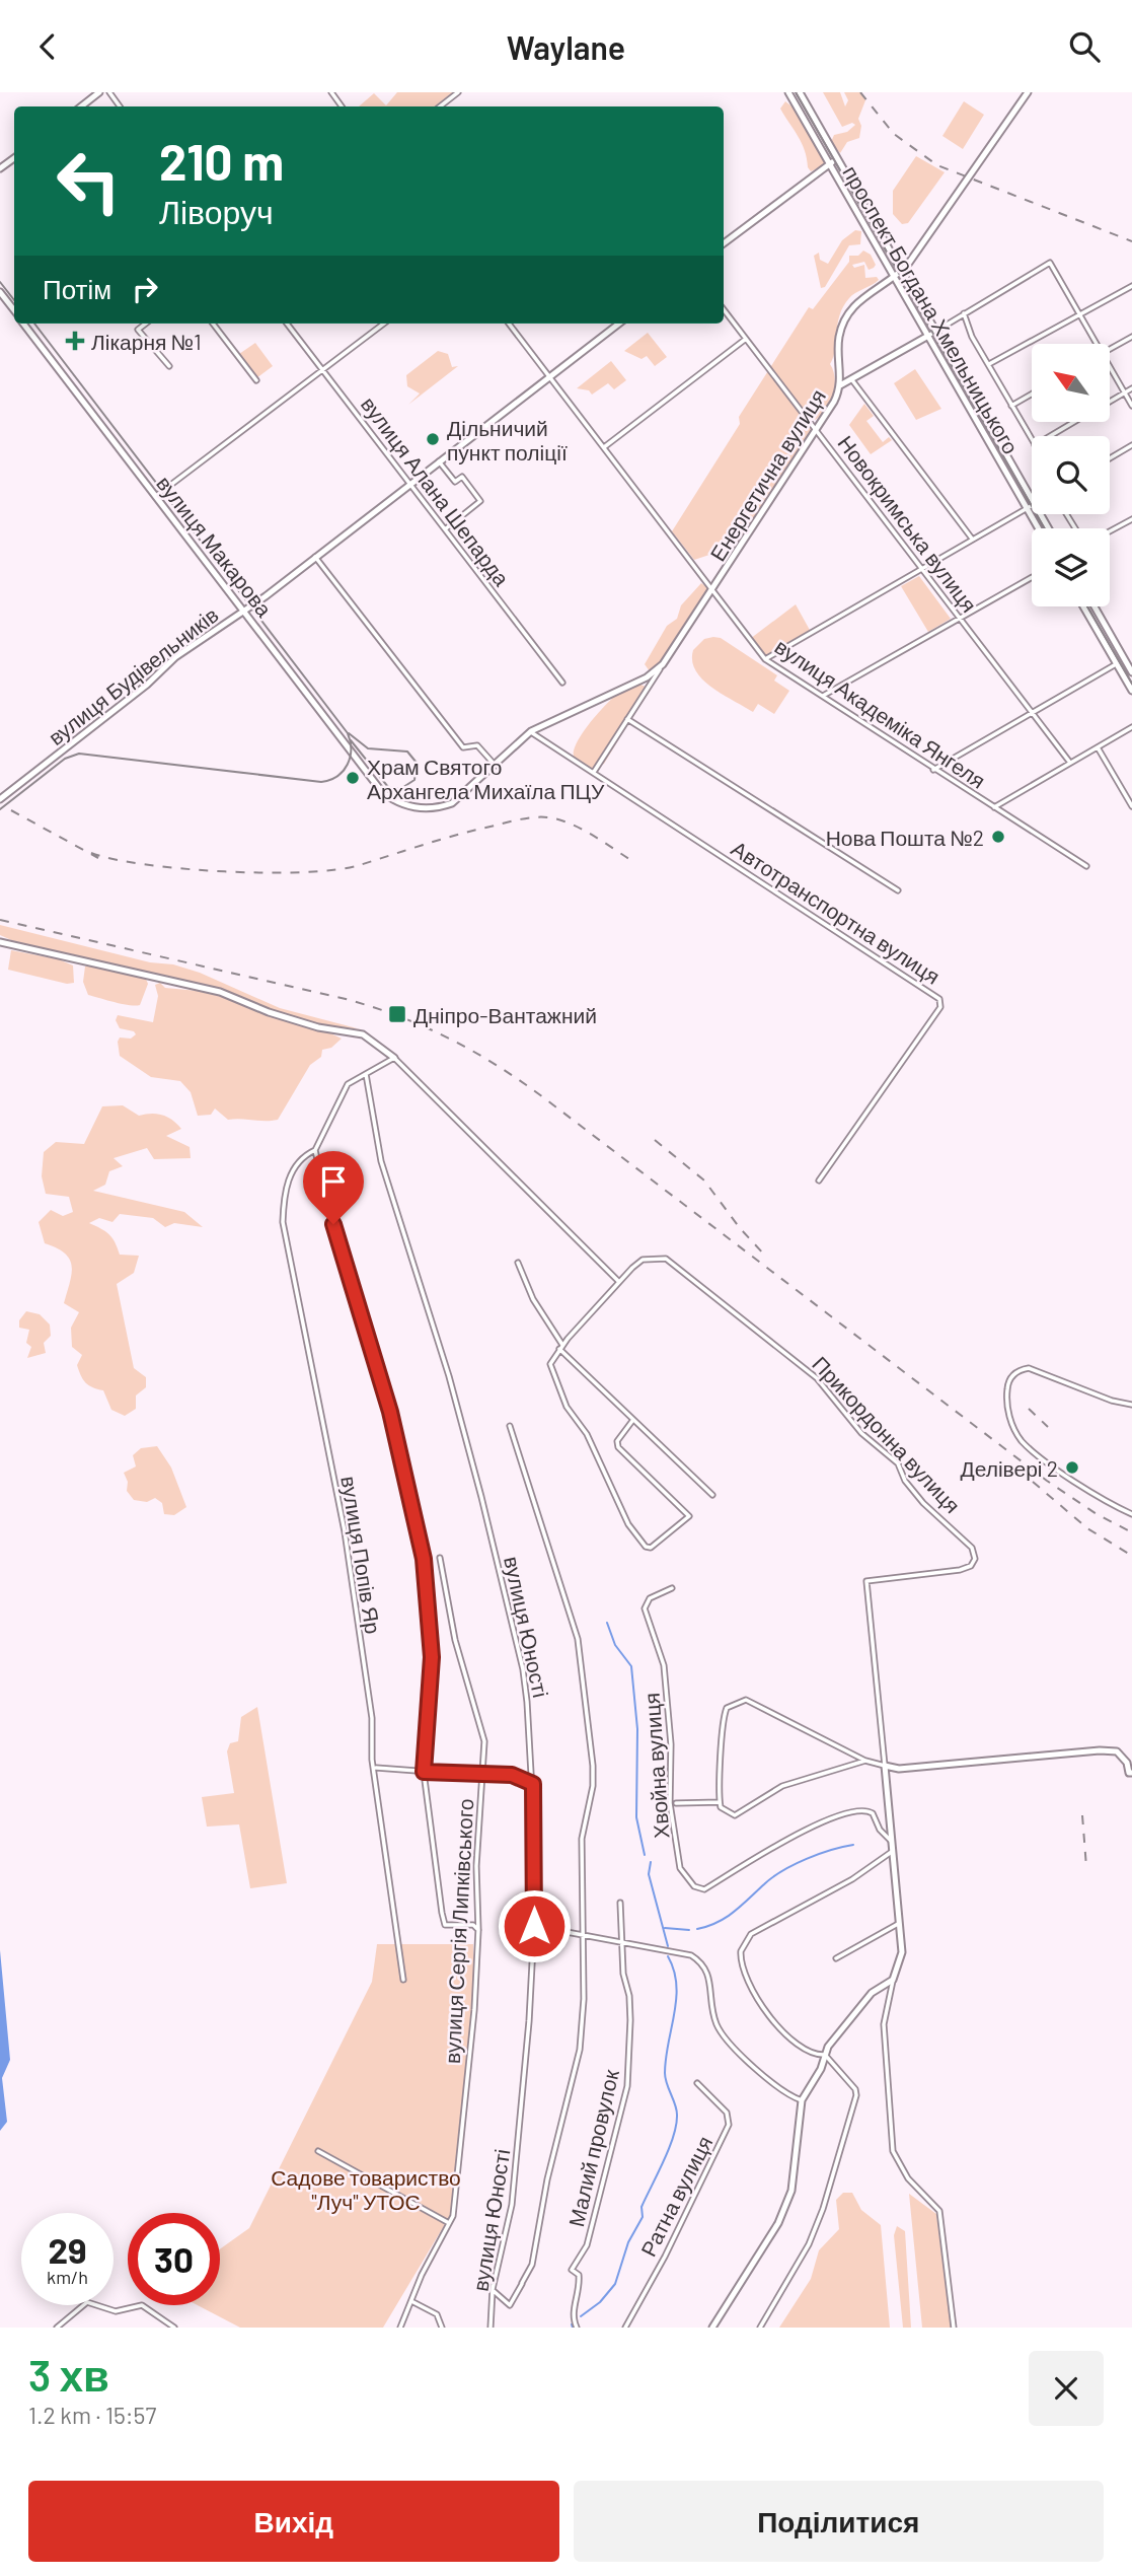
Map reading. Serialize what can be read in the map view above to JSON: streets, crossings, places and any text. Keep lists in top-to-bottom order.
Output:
{
  "streets": {
    "main road": [
      "проспект Богдана Хмельницького",
      "Енергетична вулиця",
      "вулиця Макарова",
      "вулиця Будівельників",
      "Прикордонна вулиця"
    ],
    "street": [
      "вулиця Алана Шепарда",
      "Новокримська вулиця",
      "вулиця Академіка Янгеля",
      "Автотранспортна вулиця",
      "вулиця Попів Яр",
      "вулиця Юності",
      "Хвойна вулиця",
      "вулиця Сергія Липківського",
      "Малий провулок",
      "Ратна вулиця"
    ]
  },
  "crossings": [
    ["проспект Богдана Хмельницького", "Енергетична вулиця"],
    ["Енергетична вулиця", "Новокримська вулиця"],
    ["Енергетична вулиця", "вулиця Макарова"],
    ["Енергетична вулиця", "вулиця Академіка Янгеля"],
    ["Енергетична вулиця", "Автотранспортна вулиця"],
    ["вулиця Алана Шепарда", "вулиця Будівельників"],
    ["вулиця Макарова", "вулиця Будівельників"],
    ["вулиця Будівельників", "вулиця Академіка Янгеля"],
    ["Прикордонна вулиця", "Хвойна вулиця"],
    ["вулиця Попів Яр", "вулиця Юності"],
    ["вулиця Попів Яр", "вулиця Сергія Липківського"]
  ],
  "parks": ["Садове товариство \"Луч\" УТОС"],
  "places": {
    "health": ["Лікарня №1"],
    "other": [
      "Дільничий пункт поліції",
      "Храм Святого Архангела Михаїла ПЦУ",
      "Нова Пошта №2",
      "Делівері 2"
    ],
    "transit": ["Дніпро-Вантажний"]
  },
  "north": "top left",
  "page": {
    "header": "Waylane",
    "turn": ["210 m", "Ліворуч"],
    "then": "Потім",
    "speed": "29 km/h",
    "limit": "30",
    "heading": ["3 хв", "1.2 km · 15:57"],
    "buttons": ["Вихід", "Поділитися"]
  }
}
